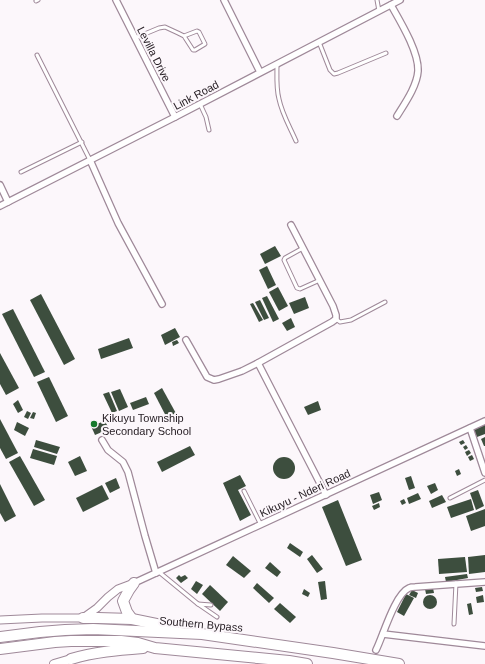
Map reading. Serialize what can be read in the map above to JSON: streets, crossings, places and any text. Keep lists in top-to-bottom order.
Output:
{
  "streets": {
    "highway": ["Southern Bypass"],
    "street": ["Levilla Drive", "Link Road", "Kikuyu - Nderi Road"]
  },
  "crossings": [
    ["Levilla Drive", "Link Road"]
  ],
  "places": ["Kikuyu Township Secondary School"]
}
